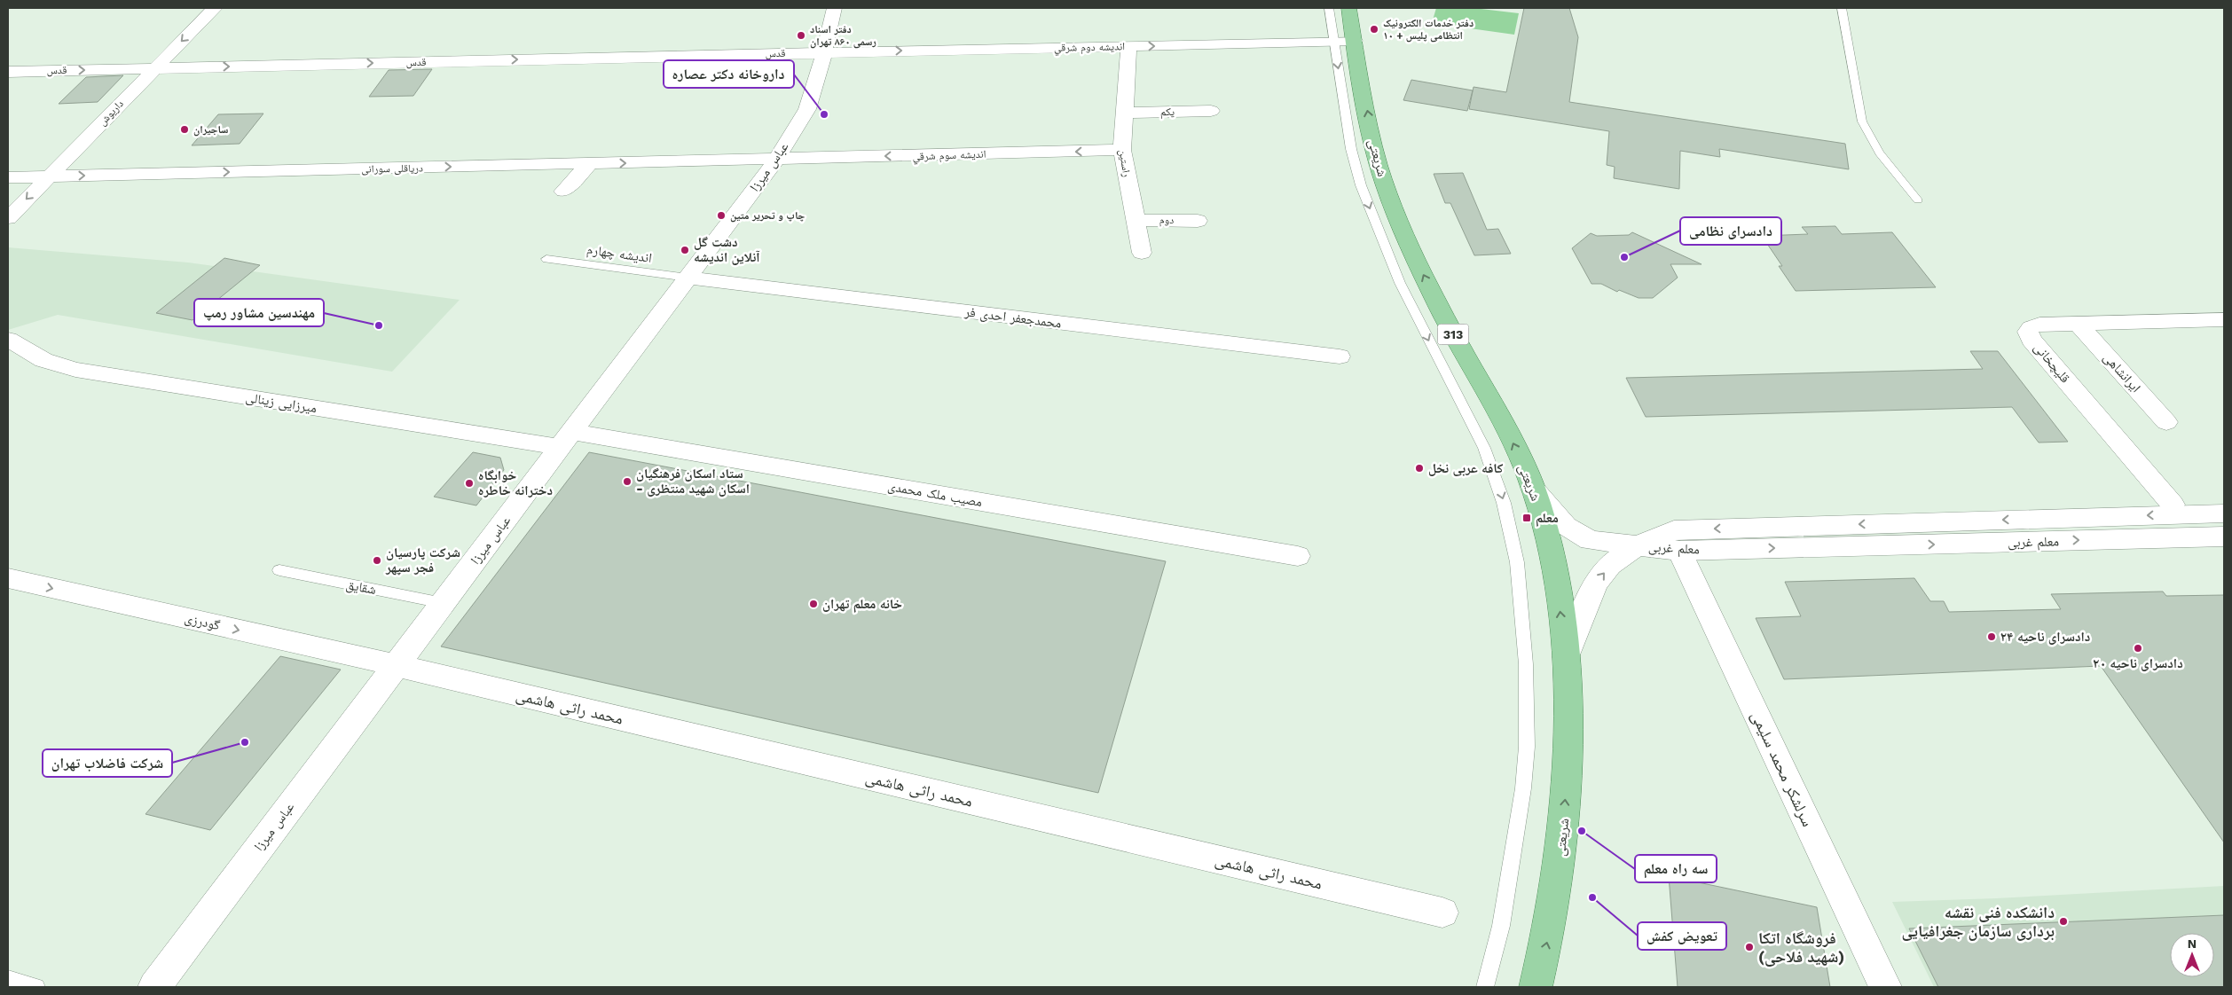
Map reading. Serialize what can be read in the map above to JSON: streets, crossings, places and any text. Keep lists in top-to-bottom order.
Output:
{
  "streets": {
    "main road": ["شریعتی", "313"],
    "street": [
      "انديشه دوم شرقي",
      "قدس",
      "یکم",
      "داریوش",
      "اندیشه سوم شرقي",
      "راستین",
      "عباس میرزا",
      "دریاقلی سورانی",
      "دوم",
      "محمدجعفر احدی فر",
      "قلیچخانی",
      "ایرانشاهی",
      "میرزایی زینالی",
      "مصیب ملک محمدی",
      "معلم غربی",
      "گودرزی",
      "محمد راثی هاشمی",
      "سرلشکر محمد سلیمی"
    ],
    "lane": ["اندیشه چهارم", "شقایق"]
  },
  "crossings": [
    ["انديشه دوم شرقي", "قدس"],
    ["انديشه دوم شرقي", "شریعتی"],
    ["انديشه دوم شرقي", "راستین"],
    ["انديشه دوم شرقي", "عباس میرزا"],
    ["قدس", "داریوش"],
    ["قدس", "عباس میرزا"],
    ["یکم", "راستین"],
    ["داریوش", "دریاقلی سورانی"],
    ["اندیشه سوم شرقي", "راستین"],
    ["اندیشه سوم شرقي", "عباس میرزا"],
    ["اندیشه سوم شرقي", "دریاقلی سورانی"],
    ["راستین", "دوم"],
    ["عباس میرزا", "دریاقلی سورانی"],
    ["عباس میرزا", "اندیشه چهارم"],
    ["عباس میرزا", "محمدجعفر احدی فر"],
    ["عباس میرزا", "میرزایی زینالی"],
    ["عباس میرزا", "مصیب ملک محمدی"],
    ["عباس میرزا", "شقایق"],
    ["عباس میرزا", "گودرزی"],
    ["عباس میرزا", "محمد راثی هاشمی"],
    ["اندیشه چهارم", "محمدجعفر احدی فر"],
    ["قلیچخانی", "ایرانشاهی"],
    ["میرزایی زینالی", "مصیب ملک محمدی"],
    ["معلم غربی", "سرلشکر محمد سلیمی"],
    ["گودرزی", "محمد راثی هاشمی"]
  ],
  "one_way": [
    "انديشه دوم شرقي",
    "قدس",
    "داریوش",
    "اندیشه سوم شرقي",
    "شریعتی",
    "دریاقلی سورانی",
    "گودرزی"
  ],
  "places": {
    "other": [
      "دفتر خدمات الکترونیک انتظامی پلیس + ۱۰",
      "دفتر اسناد رسمی ۸۶۰ تهران",
      "داروخانه دکتر عصاره",
      "ساجیران",
      "چاپ و تحریر متین",
      "دشت گل آنلاین اندیشه",
      "دادسرای نظامی",
      "مهندسین مشاور رمپ",
      "کافه عربی نخل",
      "ستاد اسکان فرهنگیان - اسکان شهید منتظری",
      "خوابگاه دخترانه خاطره",
      "شرکت پارسیان فجر سپهر",
      "خانه معلم تهران",
      "دادسرای ناحیه ۲۴",
      "دادسرای ناحیه ۲۰",
      "شرکت فاضلاب تهران",
      "سه راه معلم",
      "تعویض کفش",
      "دانشکده فنی نقشه برداری سازمان جغرافیایی",
      "فروشگاه اتکا (شهید فلاحی)"
    ],
    "transit": ["معلم"]
  },
  "north": "top"
}
